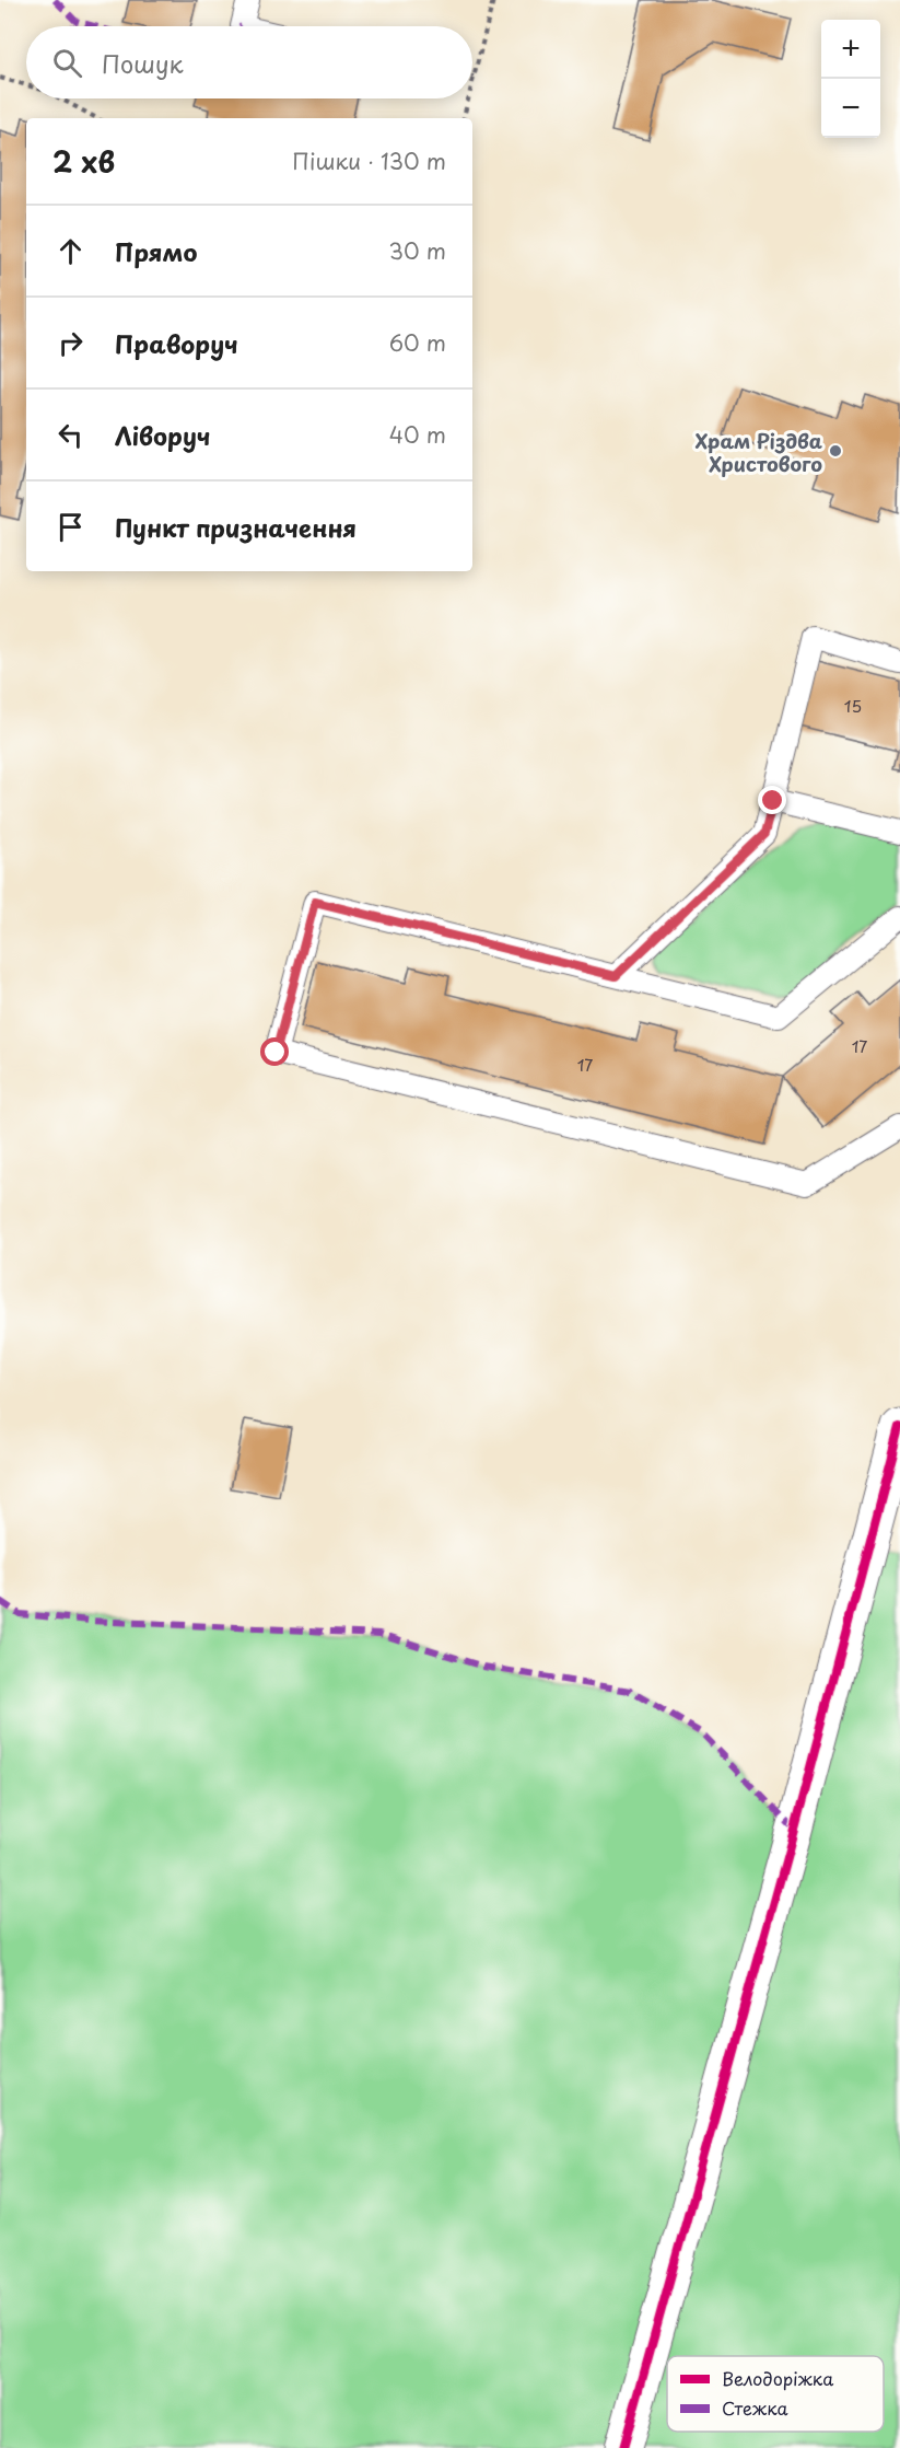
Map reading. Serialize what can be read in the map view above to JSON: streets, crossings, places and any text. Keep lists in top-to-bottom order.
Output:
{
  "places": ["Храм Різдва Христового"],
  "house_numbers": ["15", "17", "17"],
  "legend": ["Велодоріжка", "Стежка"],
  "page": {
    "map_buttons": ["+", "−"],
    "search": "Пошук",
    "heading": ["2 хв", "Пішки · 130 m"],
    "list": [
      ["Прямо", "30 m"],
      ["Праворуч", "60 m"],
      ["Ліворуч", "40 m"],
      "Пункт призначення"
    ]
  }
}
